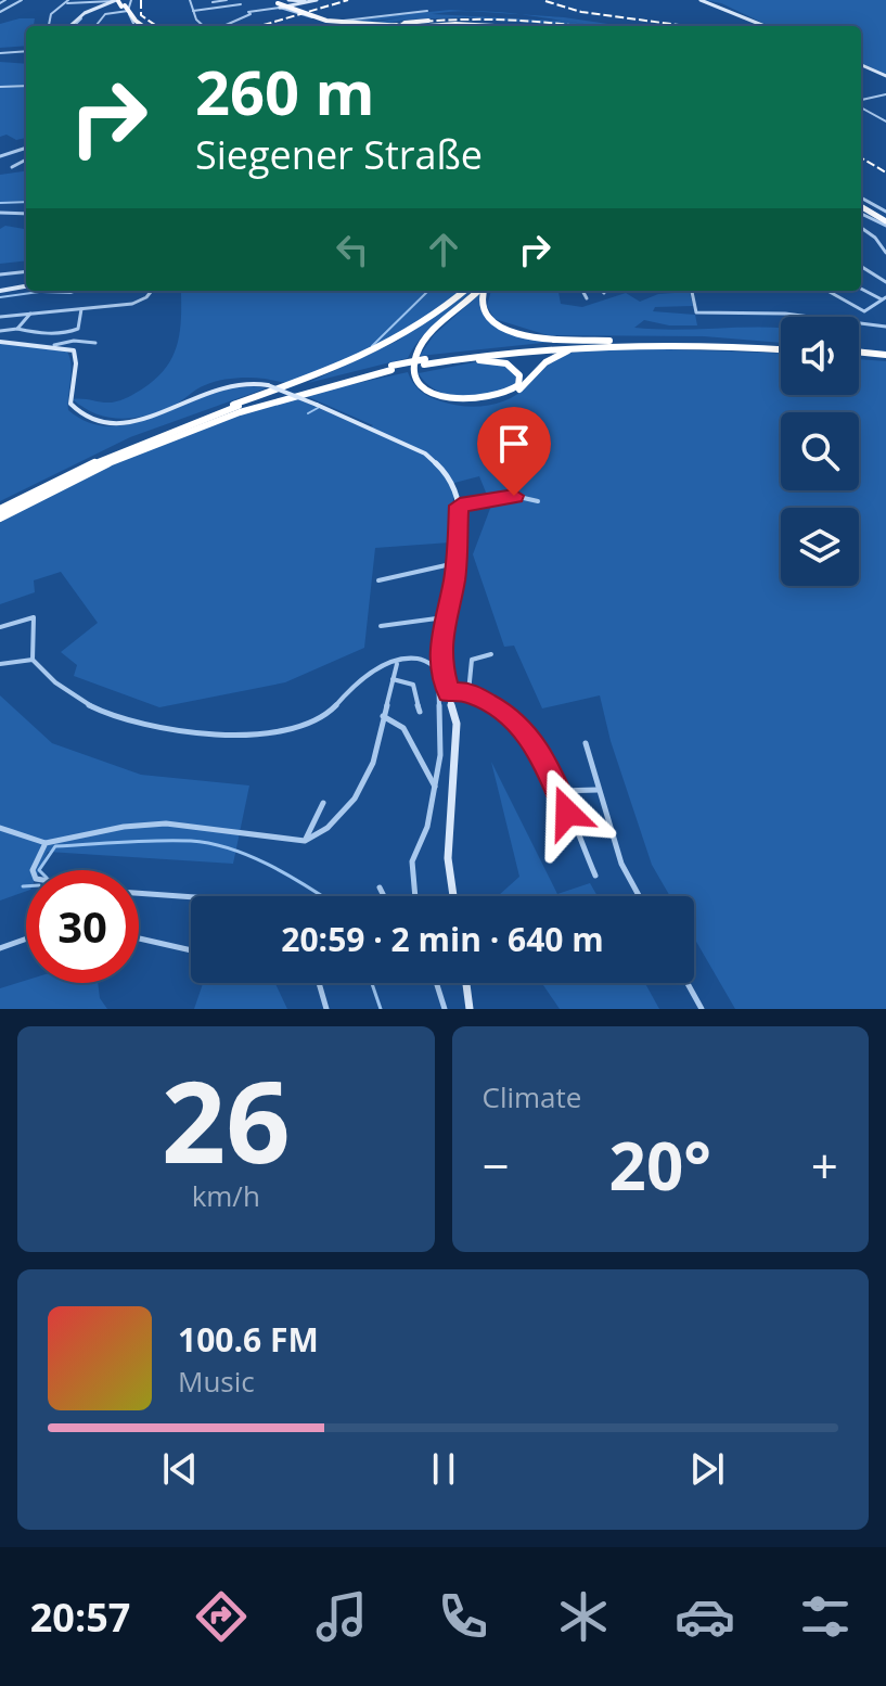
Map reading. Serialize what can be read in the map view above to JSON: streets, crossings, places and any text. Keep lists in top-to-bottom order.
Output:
{
  "page": {
    "turn": ["260 m", "Siegener Straße"],
    "limit": "30",
    "trip": "20:59 · 2 min · 640 m",
    "tile": [
      ["26", "km/h"],
      "Climate"
    ],
    "heat": ["−", "20°", "+"],
    "song": ["100.6 FM", "Music"],
    "tabs": "20:57"
  }
}
